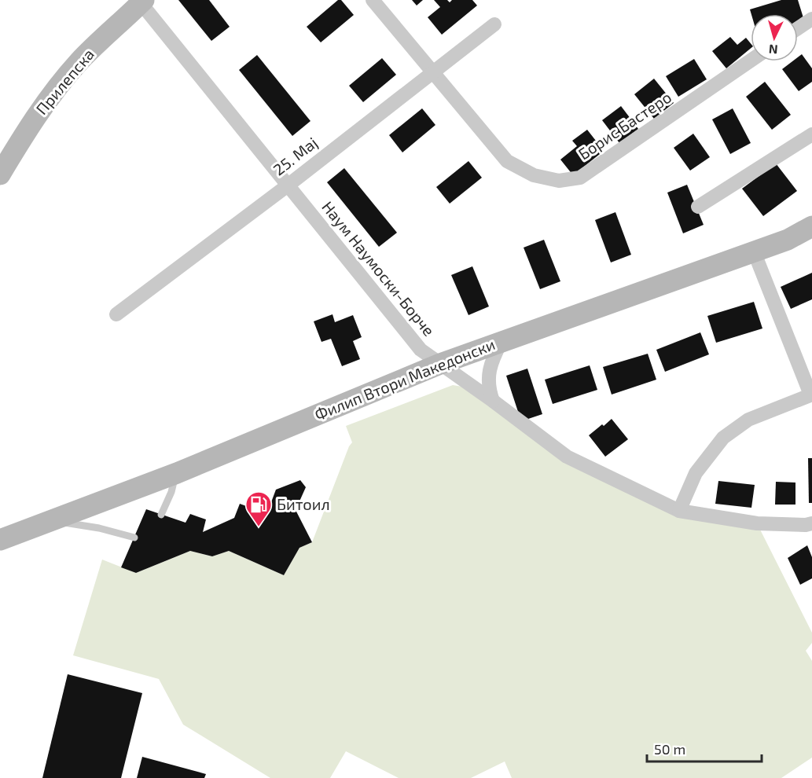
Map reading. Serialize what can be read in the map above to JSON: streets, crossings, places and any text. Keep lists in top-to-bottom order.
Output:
{
  "streets": {
    "main road": ["Прилепска", "Филип Втори Македонски"],
    "street": ["Борис Бастеро", "25. Мај", "Наум Наумоски-Борче"]
  },
  "crossings": [
    ["Прилепска", "Наум Наумоски-Борче"],
    ["Борис Бастеро", "25. Мај"],
    ["25. Мај", "Наум Наумоски-Борче"],
    ["Наум Наумоски-Борче", "Филип Втори Македонски"]
  ],
  "places": {
    "fuel station": ["Битоил"]
  },
  "scale_bar": "50 m",
  "north": "bottom"
}
